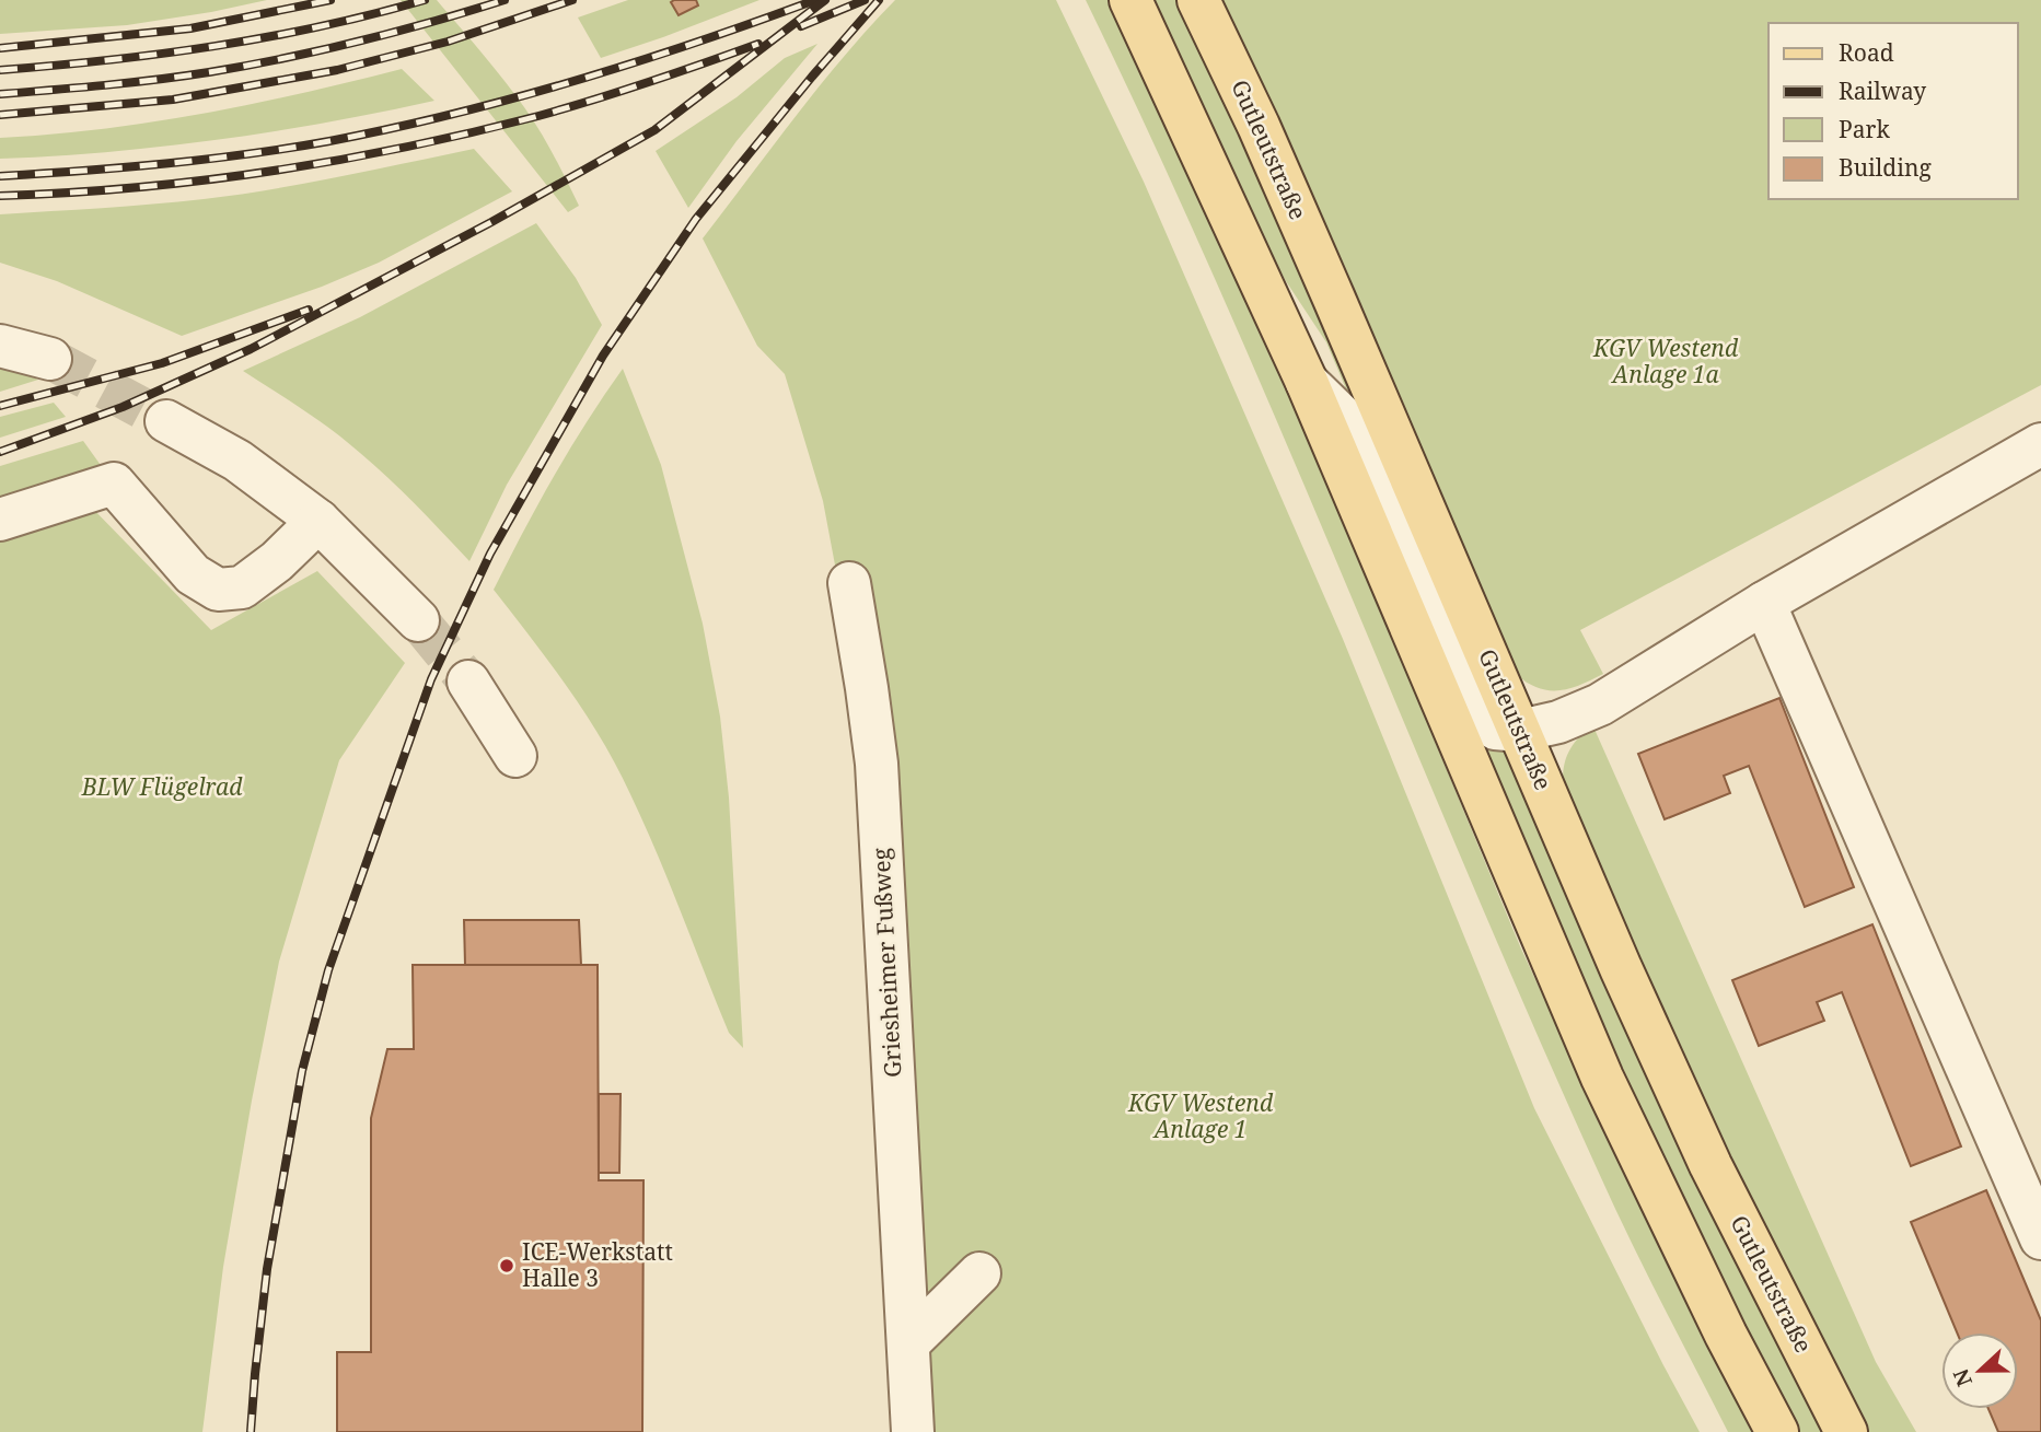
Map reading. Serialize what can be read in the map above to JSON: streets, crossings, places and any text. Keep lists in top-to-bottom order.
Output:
{
  "streets": {
    "main road": ["Gutleutstraße"],
    "street": ["Griesheimer Fußweg"]
  },
  "parks": ["KGV Westend Anlage 1a", "BLW Flügelrad", "KGV Westend Anlage 1"],
  "places": ["ICE-Werkstatt Halle 3"],
  "legend": [
    "Road",
    "Railway",
    "Park",
    "Building"
  ],
  "north": "left"
}
